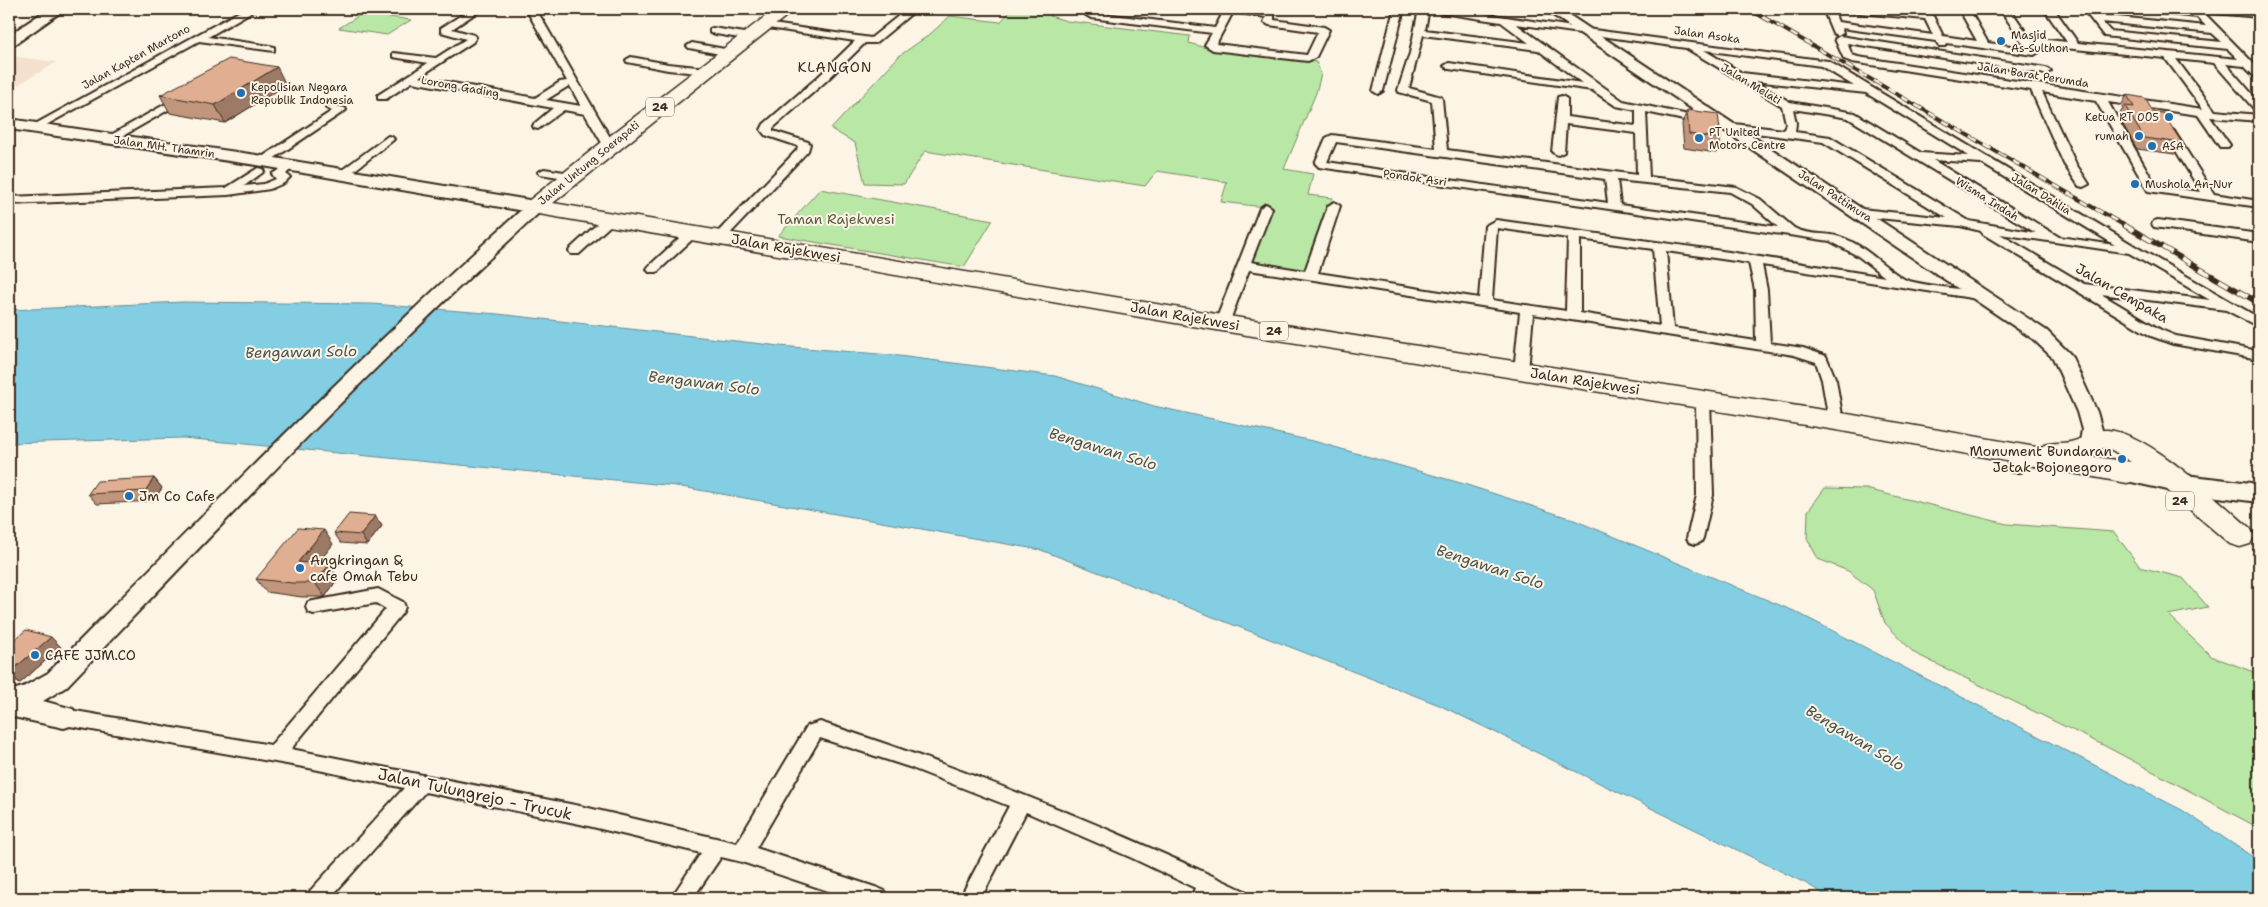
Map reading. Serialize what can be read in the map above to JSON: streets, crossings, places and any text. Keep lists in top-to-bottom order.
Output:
{
  "streets": {
    "highway": ["24", "Jalan Untung Soerapati", "Jalan Rajekwesi"],
    "main road": ["Jalan MH. Thamrin"],
    "street": [
      "Jalan Asoka",
      "Jalan Kapten Martono",
      "Jalan Barat Perumda",
      "Jalan Melati",
      "Lorong Gading",
      "Pondok Asri",
      "Jalan Dahlia",
      "Jalan Pattimura",
      "Wisma Indah",
      "Jalan Cempaka",
      "Jalan Tulungrejo - Trucuk"
    ]
  },
  "crossings": [
    ["Jalan Asoka", "Jalan Melati"],
    ["Jalan Asoka", "Jalan Dahlia"],
    ["Jalan Asoka", "Jalan Pattimura"],
    ["Jalan Kapten Martono", "Jalan MH. Thamrin"],
    ["Jalan Melati", "Wisma Indah"],
    ["24", "Jalan Rajekwesi"],
    ["Jalan MH. Thamrin", "Jalan Untung Soerapati"],
    ["Jalan MH. Thamrin", "Jalan Rajekwesi"],
    ["Jalan Untung Soerapati", "Jalan Rajekwesi"],
    ["Jalan Dahlia", "Wisma Indah"],
    ["Wisma Indah", "Jalan Cempaka"]
  ],
  "districts": ["KLANGON"],
  "water": ["Bengawan Solo"],
  "parks": ["Taman Rajekwesi"],
  "places": [
    "Masjid As-Sulthon",
    "Kepolisian Negara Republik Indonesia",
    "Ketua RT 005",
    "rumah",
    "PT United Motors Centre",
    "ASA",
    "Mushola An-Nur",
    "Monument Bundaran Jetak Bojonegoro",
    "Jm Co Cafe",
    "Angkringan & cafe Omah Tebu",
    "CAFE JJM.CO"
  ]
}
